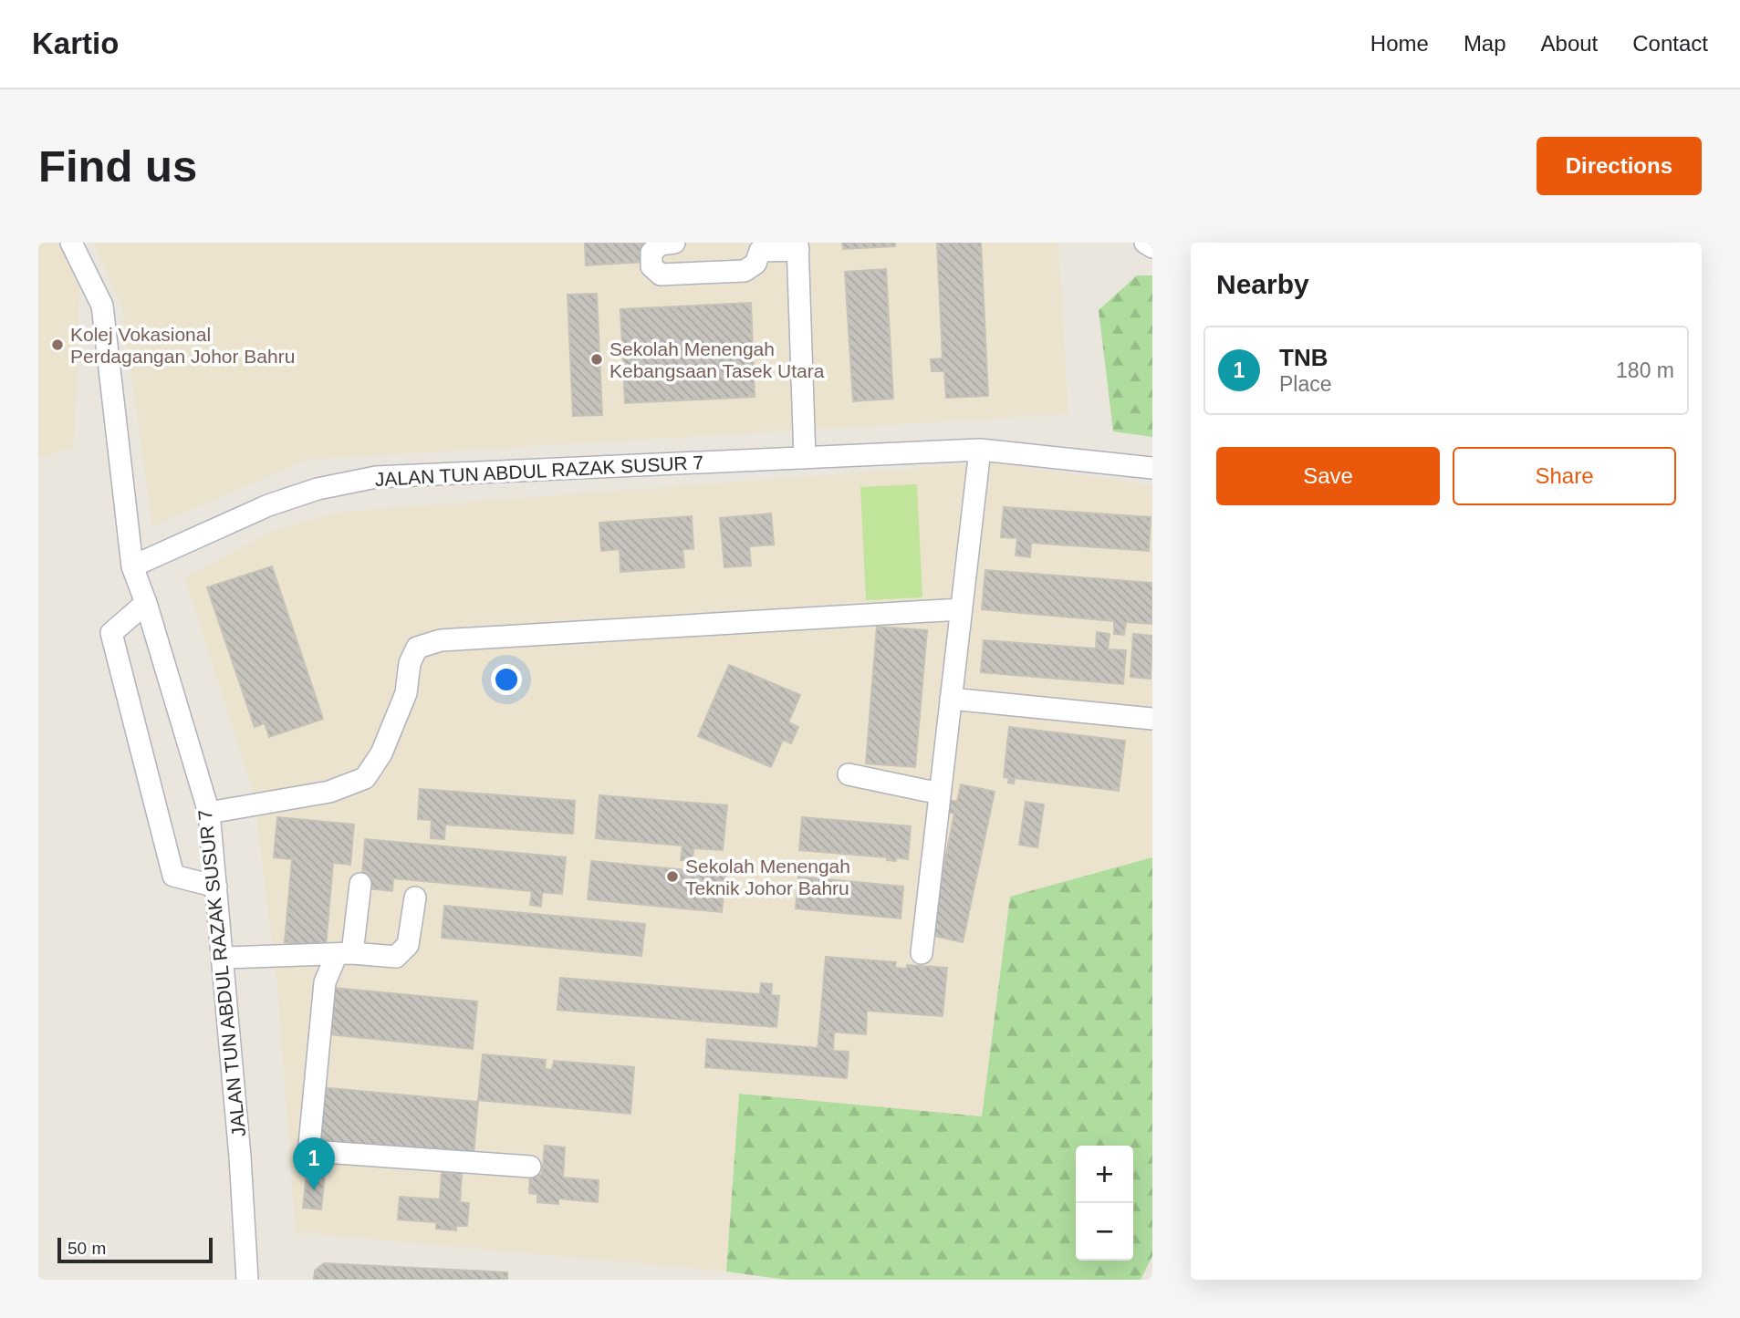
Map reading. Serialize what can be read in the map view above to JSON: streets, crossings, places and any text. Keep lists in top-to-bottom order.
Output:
{
  "streets": {
    "street": ["JALAN TUN ABDUL RAZAK SUSUR 7"]
  },
  "places": ["Kolej Vokasional Perdagangan Johor Bahru", "Sekolah Menengah Kebangsaan Tasek Utara", "Sekolah Menengah Teknik Johor Bahru"],
  "scale_bar": "50 m",
  "page": {
    "header": "Kartio",
    "nav": [
      "Home",
      "Map",
      "About",
      "Contact"
    ],
    "buttons": [
      "Directions",
      ["Save", "Share"]
    ],
    "title": "Find us",
    "heading": "Nearby",
    "list": [
      {
        "mark": "1",
        "name": "TNB",
        "note": "Place",
        "value": "180 m"
      }
    ],
    "pins": "1",
    "map_buttons": ["+", "−"],
    "scale": "50 m"
  }
}
